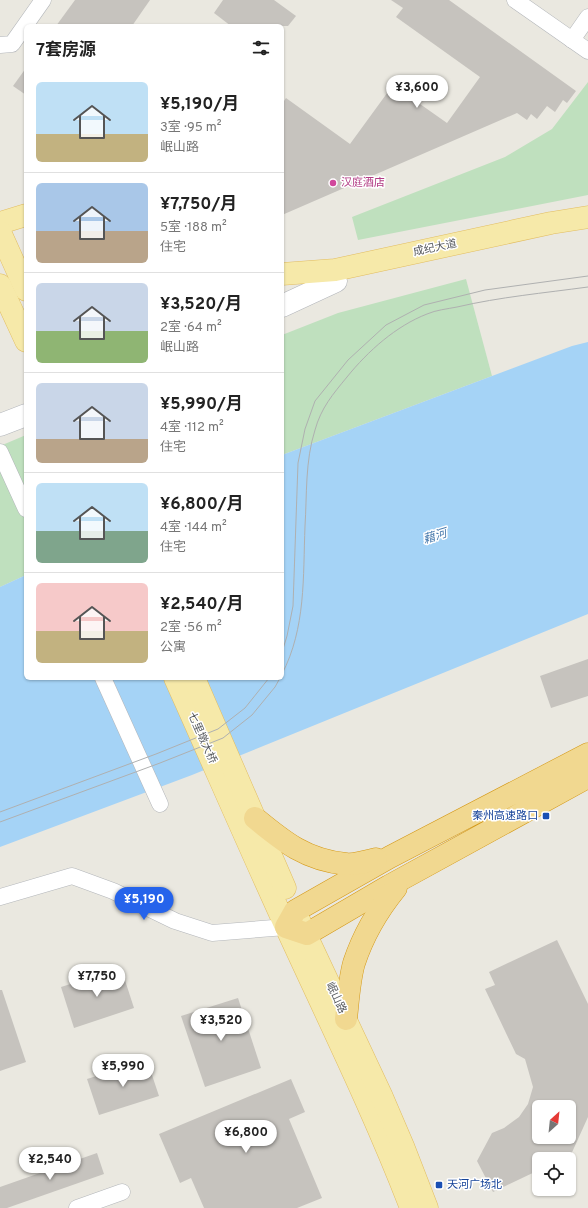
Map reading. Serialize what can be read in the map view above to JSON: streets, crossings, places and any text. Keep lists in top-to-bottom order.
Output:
{
  "streets": {
    "main road": ["成纪大道", "七里墩大桥", "岷山路"]
  },
  "crossings": [
    ["七里墩大桥", "岷山路"]
  ],
  "water": ["藉河"],
  "places": {
    "other": ["汉庭酒店"],
    "transit": ["秦州高速路口", "天河广场北"]
  },
  "north": "top right",
  "page": {
    "heading": "7套房源",
    "list": [
      {
        "name": "¥5,190/月",
        "note": "3室 · 95 m² · 岷山路"
      },
      {
        "name": "¥7,750/月",
        "note": "5室 · 188 m² · 住宅"
      },
      {
        "name": "¥3,520/月",
        "note": "2室 · 64 m² · 岷山路"
      },
      {
        "name": "¥5,990/月",
        "note": "4室 · 112 m² · 住宅"
      },
      {
        "name": "¥6,800/月",
        "note": "4室 · 144 m² · 住宅"
      },
      {
        "name": "¥2,540/月",
        "note": "2室 · 56 m² · 公寓"
      }
    ],
    "price": [
      "¥3,600",
      "¥5,190",
      "¥7,750",
      "¥3,520",
      "¥5,990",
      "¥6,800",
      "¥2,540"
    ]
  }
}
